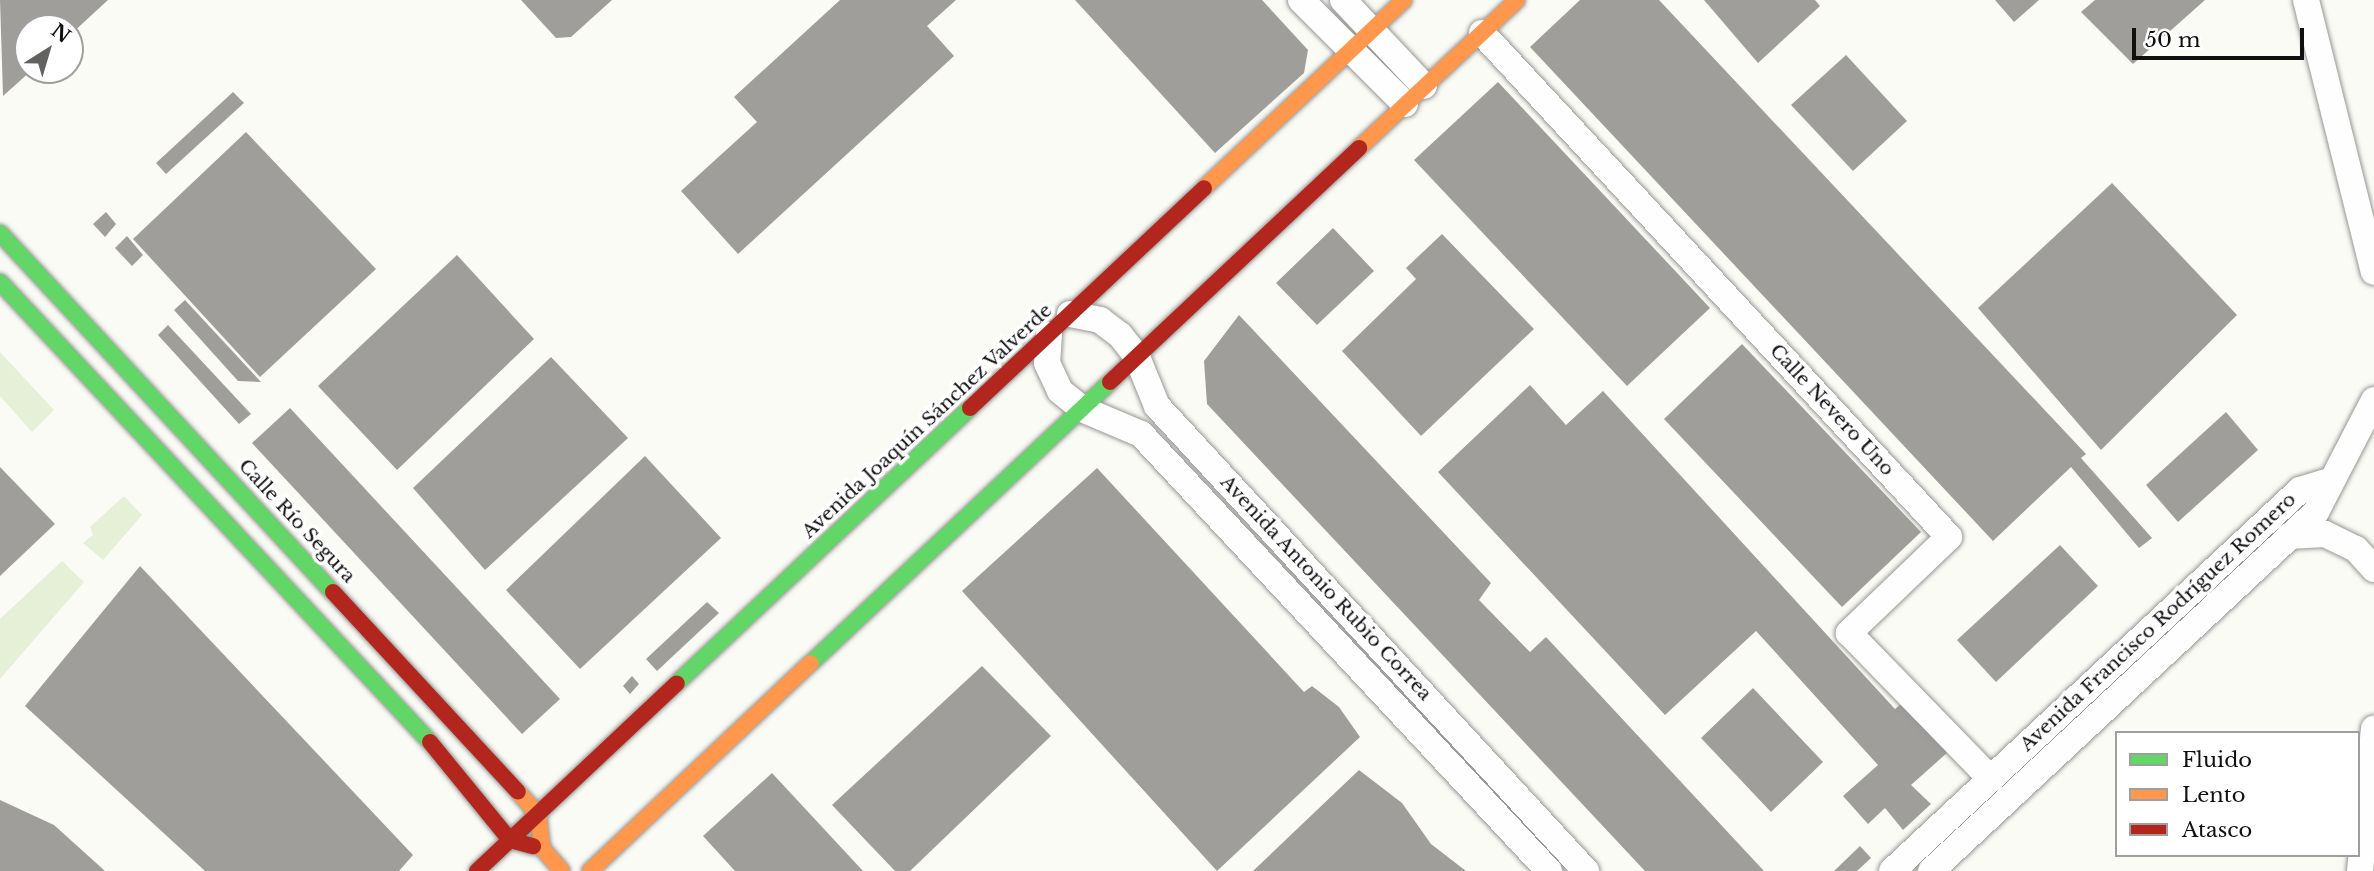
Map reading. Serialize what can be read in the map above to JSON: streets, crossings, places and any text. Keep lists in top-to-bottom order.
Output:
{
  "streets": {
    "main road": ["Avenida Joaquín Sánchez Valverde", "Calle Río Segura"],
    "street": ["Calle Nevero Uno", "Avenida Antonio Rubio Correa", "Avenida Francisco Rodríguez Romero"]
  },
  "crossings": [
    ["Calle Nevero Uno", "Avenida Francisco Rodríguez Romero"],
    ["Avenida Joaquín Sánchez Valverde", "Calle Río Segura"],
    ["Avenida Joaquín Sánchez Valverde", "Avenida Antonio Rubio Correa"]
  ],
  "legend": ["Fluido", "Lento", "Atasco"],
  "scale_bar": "50 m",
  "north": "top right"
}
